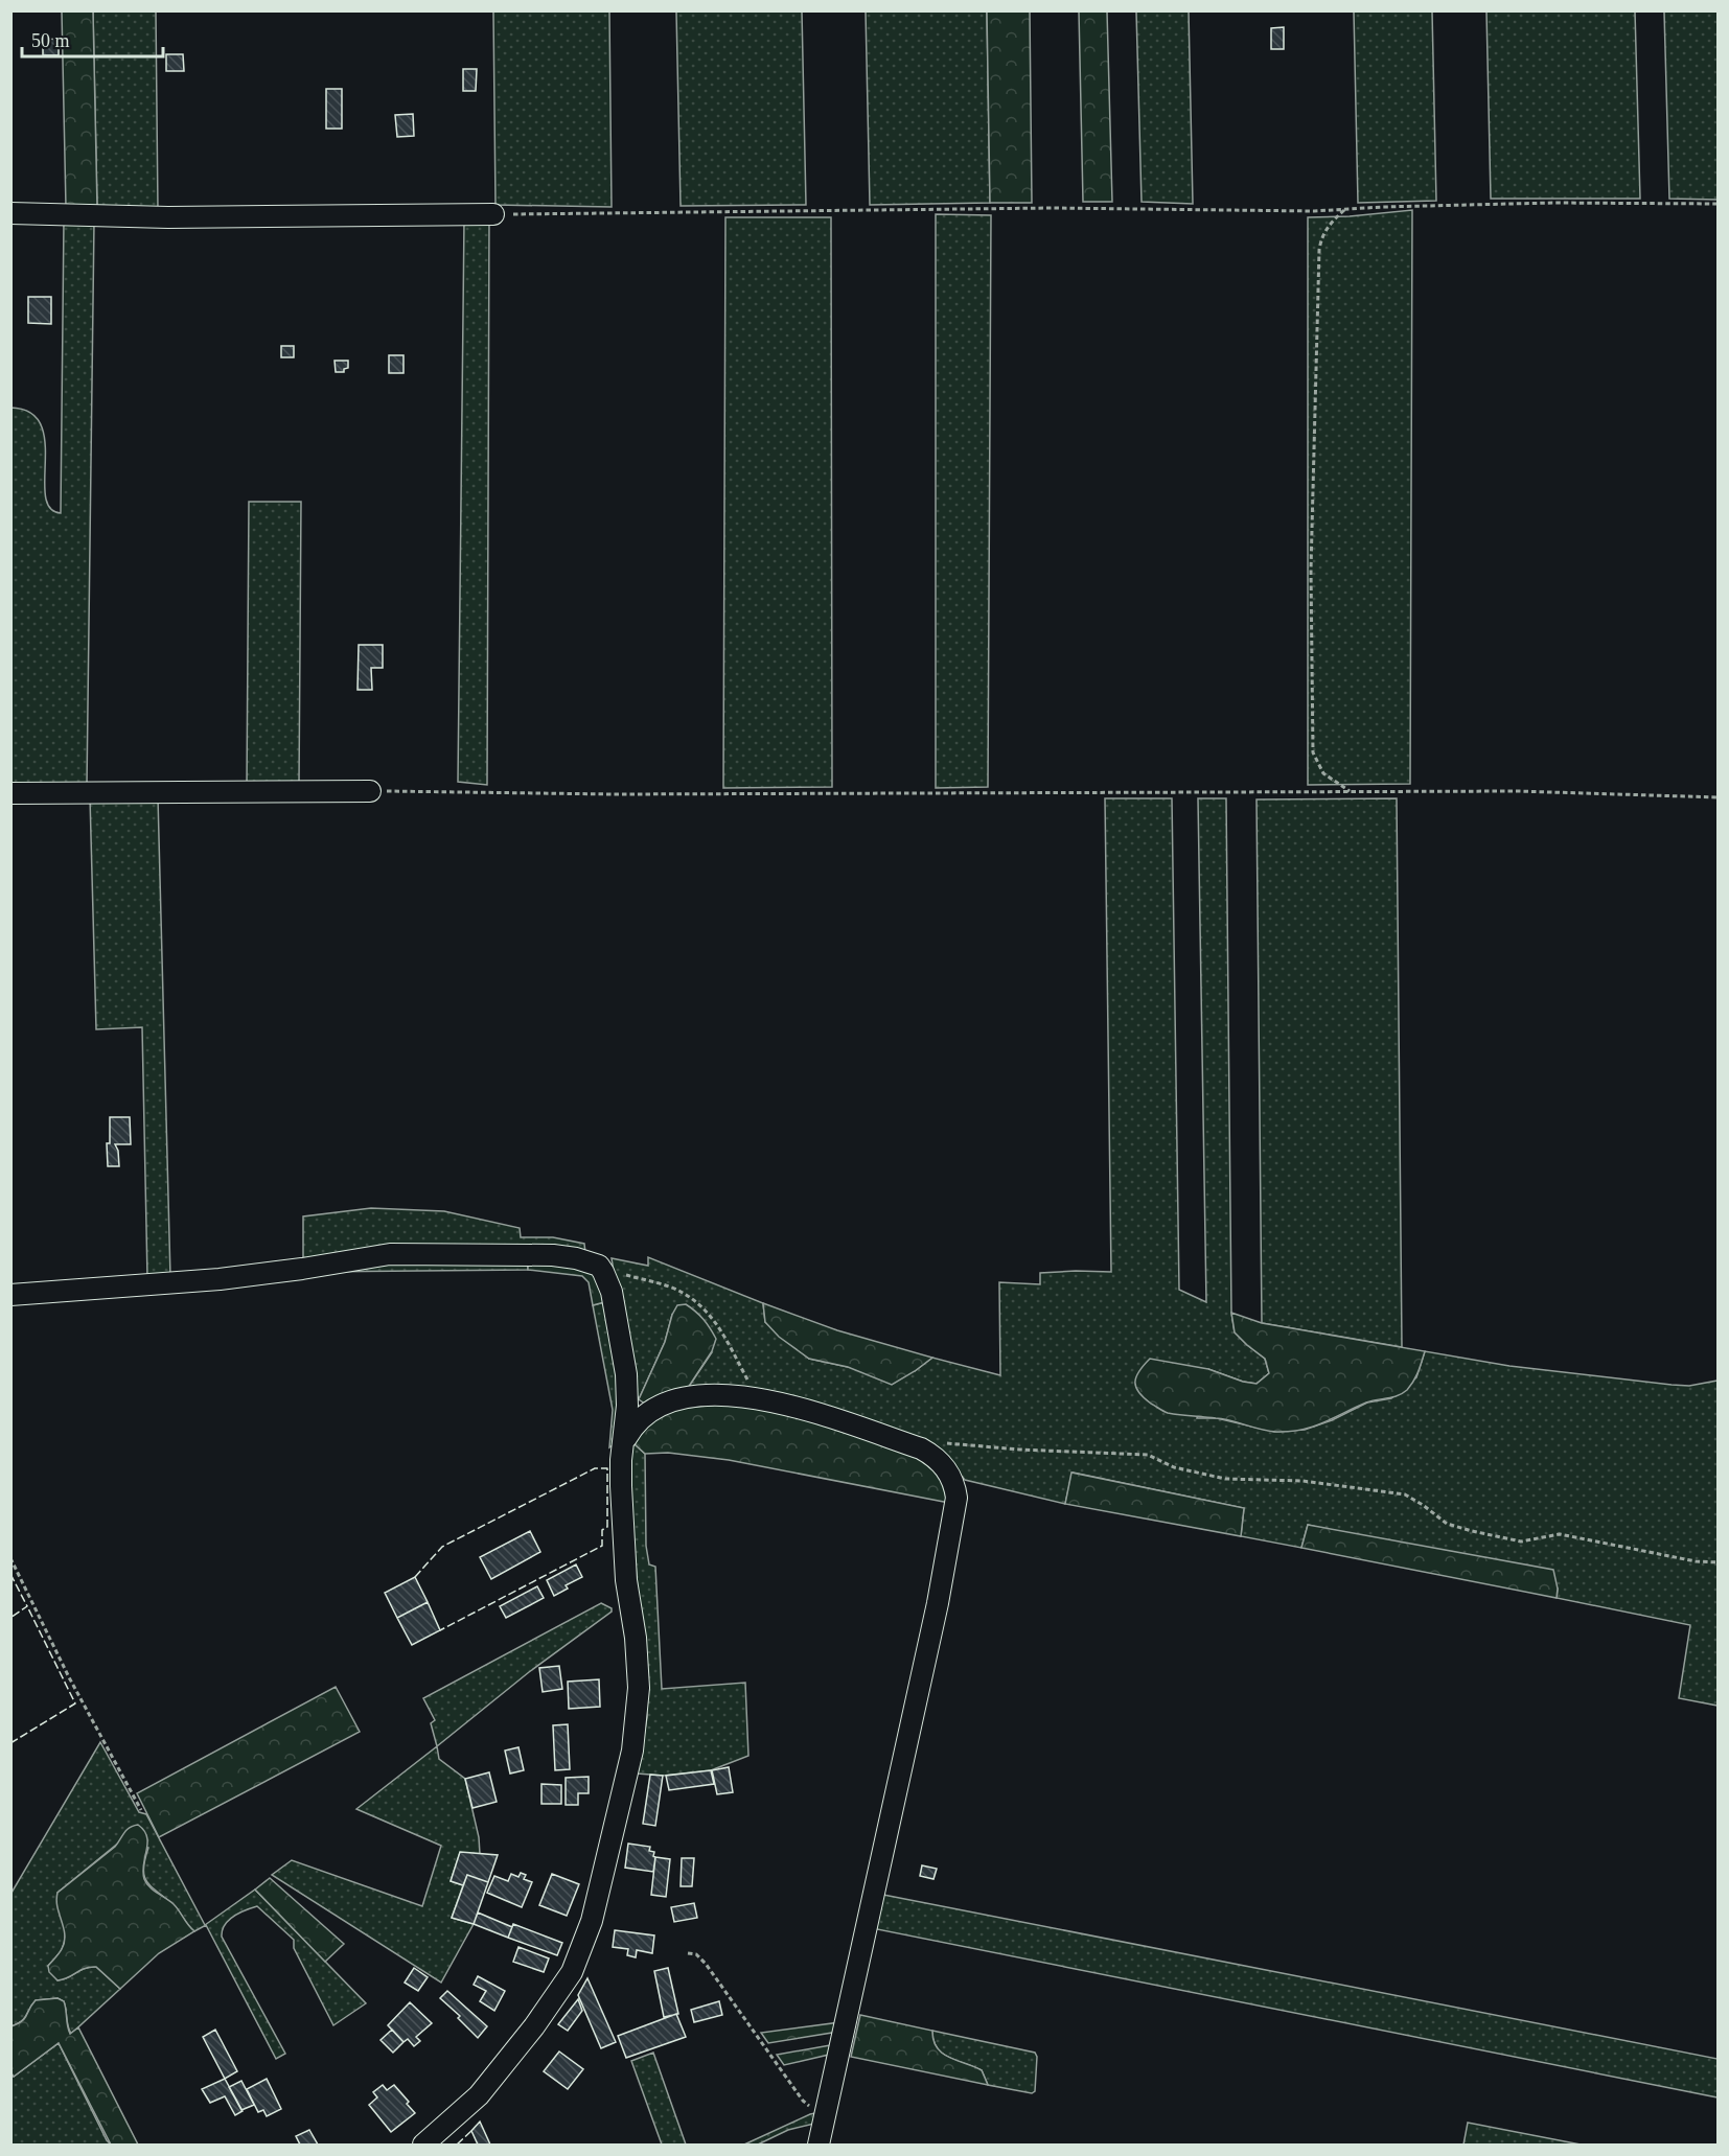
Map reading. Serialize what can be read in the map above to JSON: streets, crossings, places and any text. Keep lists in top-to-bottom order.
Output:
{
  "scale_bar": "50 m"
}
